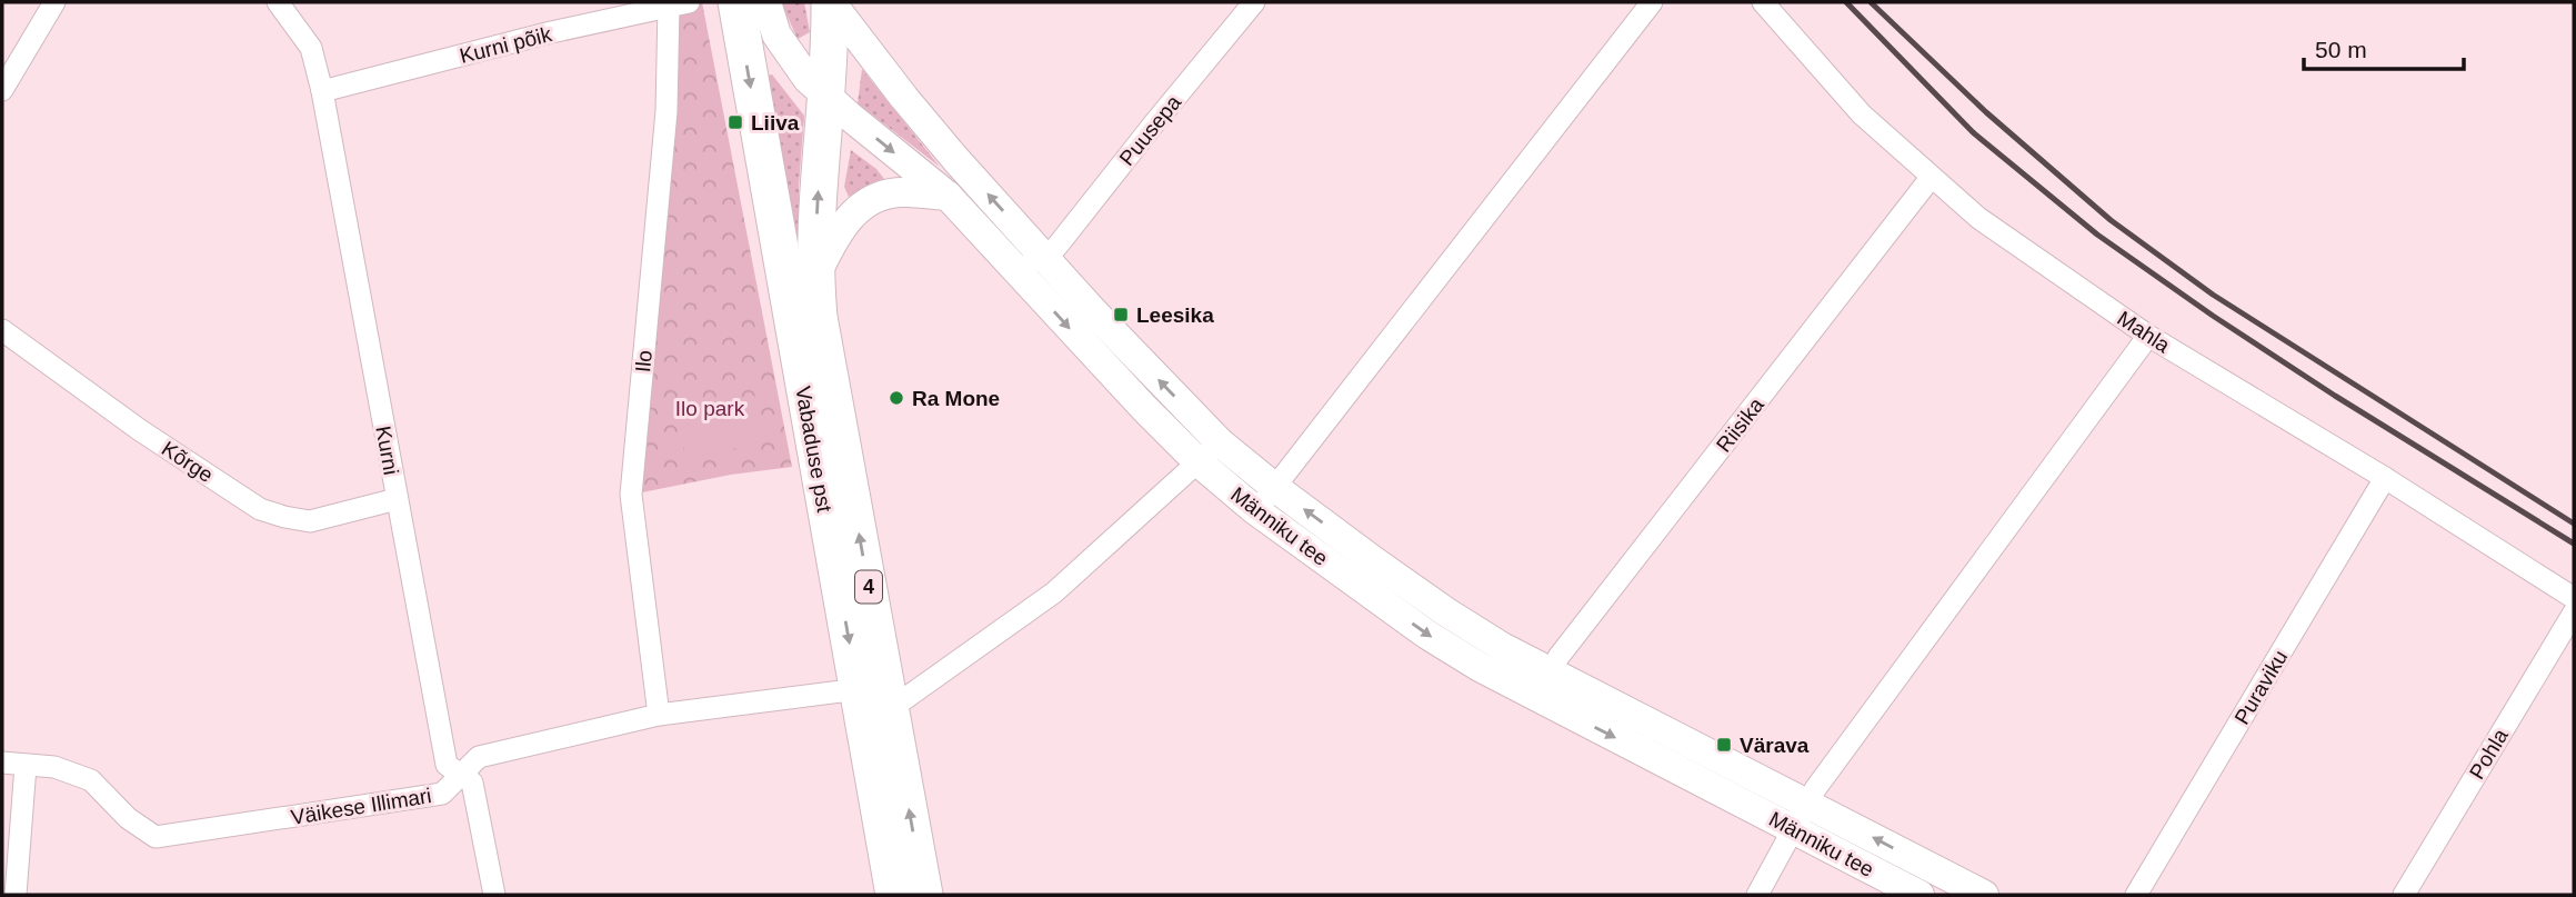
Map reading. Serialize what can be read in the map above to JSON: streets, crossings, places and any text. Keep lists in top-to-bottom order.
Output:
{
  "streets": {
    "highway": ["Vabaduse pst", "4"],
    "street": [
      "Kurni põik",
      "Puusepa",
      "Mahla",
      "Ilo",
      "Riisika",
      "Kurni",
      "Kõrge",
      "Männiku tee",
      "Puraviku",
      "Pohla",
      "Väikese Illimari"
    ]
  },
  "crossings": [
    ["Kurni põik", "Ilo"],
    ["Kurni põik", "Kurni"],
    ["Puusepa", "Männiku tee"],
    ["Mahla", "Riisika"],
    ["Mahla", "Puraviku"],
    ["Ilo", "Väikese Illimari"],
    ["Riisika", "Männiku tee"],
    ["Vabaduse pst", "Männiku tee"],
    ["Vabaduse pst", "Väikese Illimari"],
    ["Kurni", "Kõrge"],
    ["Kurni", "Väikese Illimari"]
  ],
  "parks": ["Ilo park"],
  "places": {
    "transit": ["Liiva", "Leesika", "Värava"],
    "other": ["Ra Mone"]
  },
  "scale_bar": "50 m"
}
